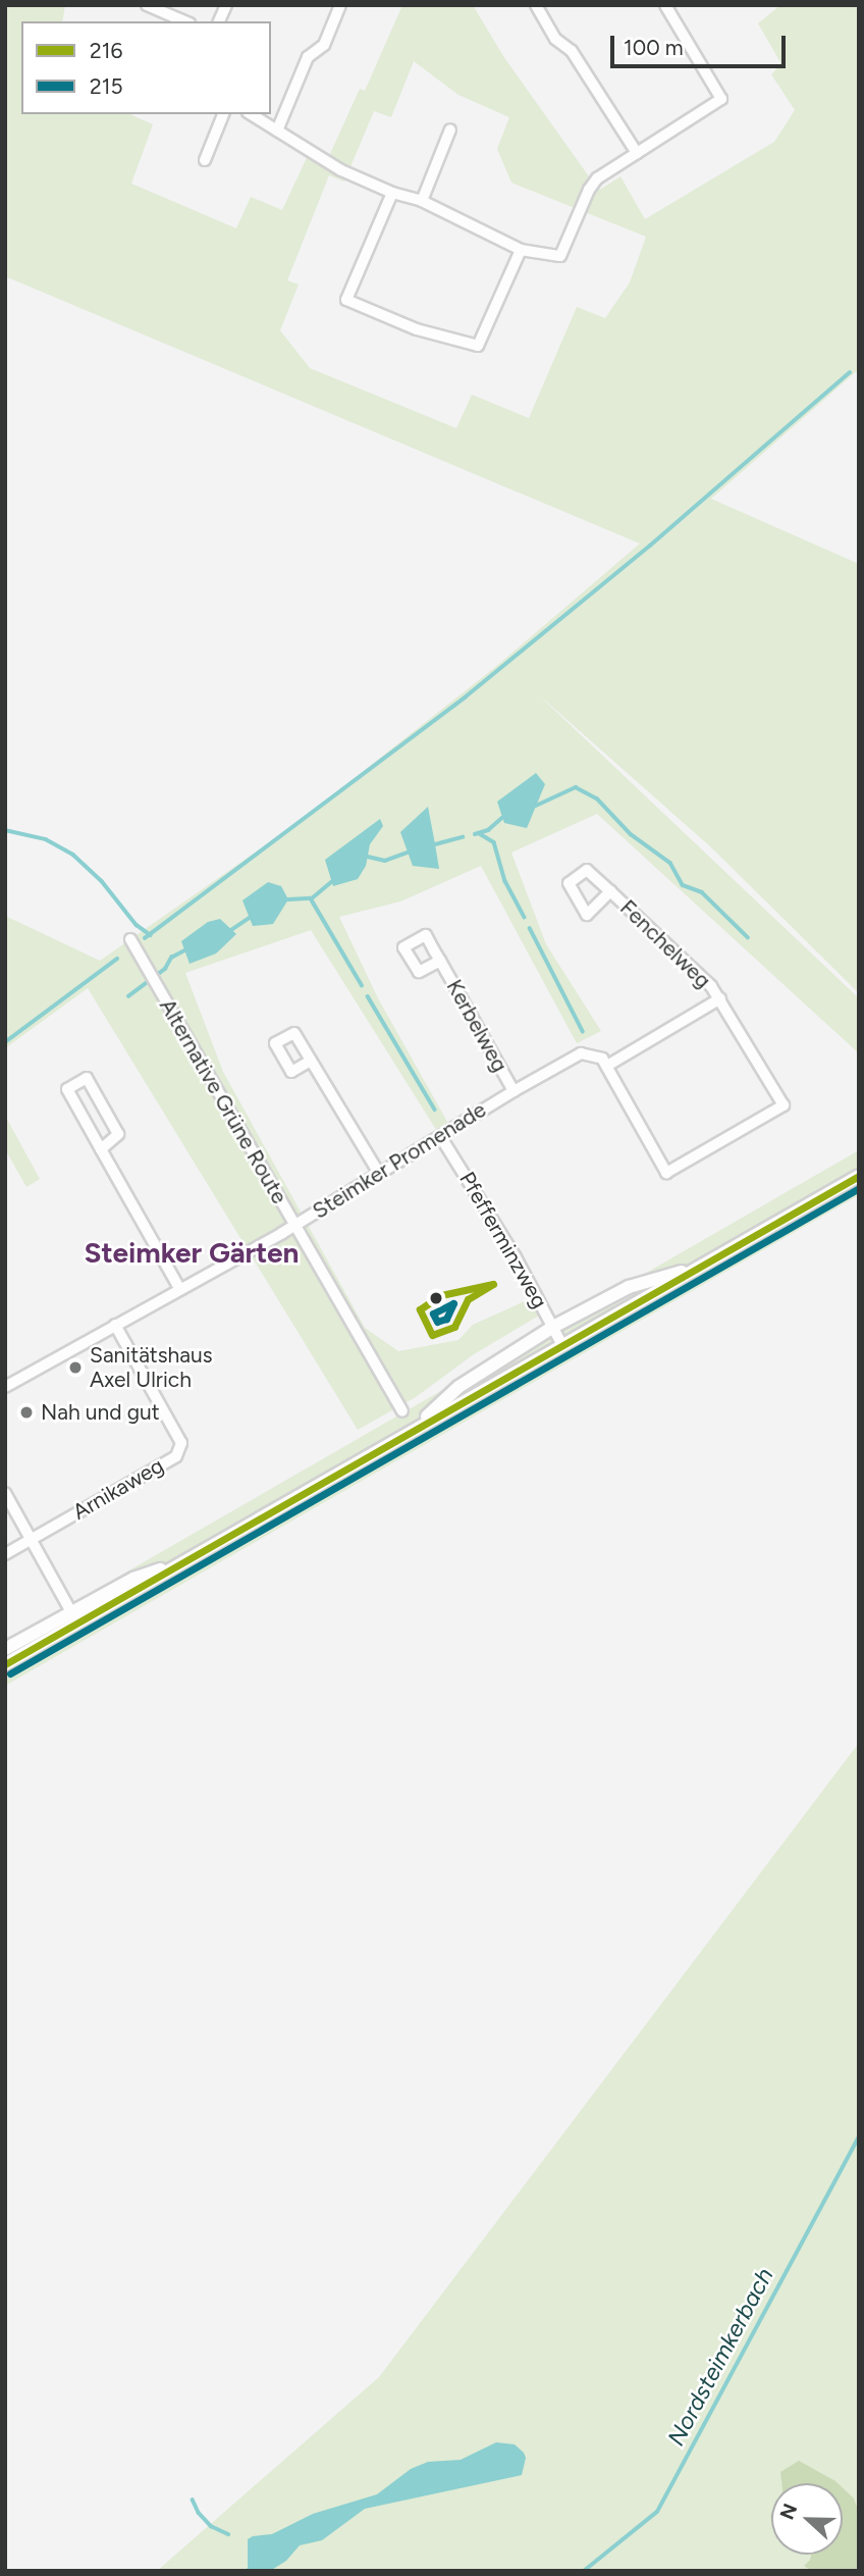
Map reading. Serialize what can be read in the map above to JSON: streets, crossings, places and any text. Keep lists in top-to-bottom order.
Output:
{
  "streets": {
    "street": [
      "Fenchelweg",
      "Kerbelweg",
      "Alternative Grüne Route",
      "Steimker Promenade",
      "Pfefferminzweg",
      "Arnikaweg"
    ]
  },
  "crossings": [
    ["Fenchelweg", "Steimker Promenade"],
    ["Kerbelweg", "Steimker Promenade"],
    ["Alternative Grüne Route", "Steimker Promenade"],
    ["Steimker Promenade", "Pfefferminzweg"],
    ["Steimker Promenade", "Arnikaweg"]
  ],
  "districts": ["Steimker Gärten"],
  "water": ["Nordsteimkerbach"],
  "places": ["Sanitätshaus Axel Ulrich", "Nah und gut"],
  "lines": ["transit line 216", "transit line 215"],
  "legend": ["216", "215"],
  "scale_bar": "100 m",
  "north": "left"
}
